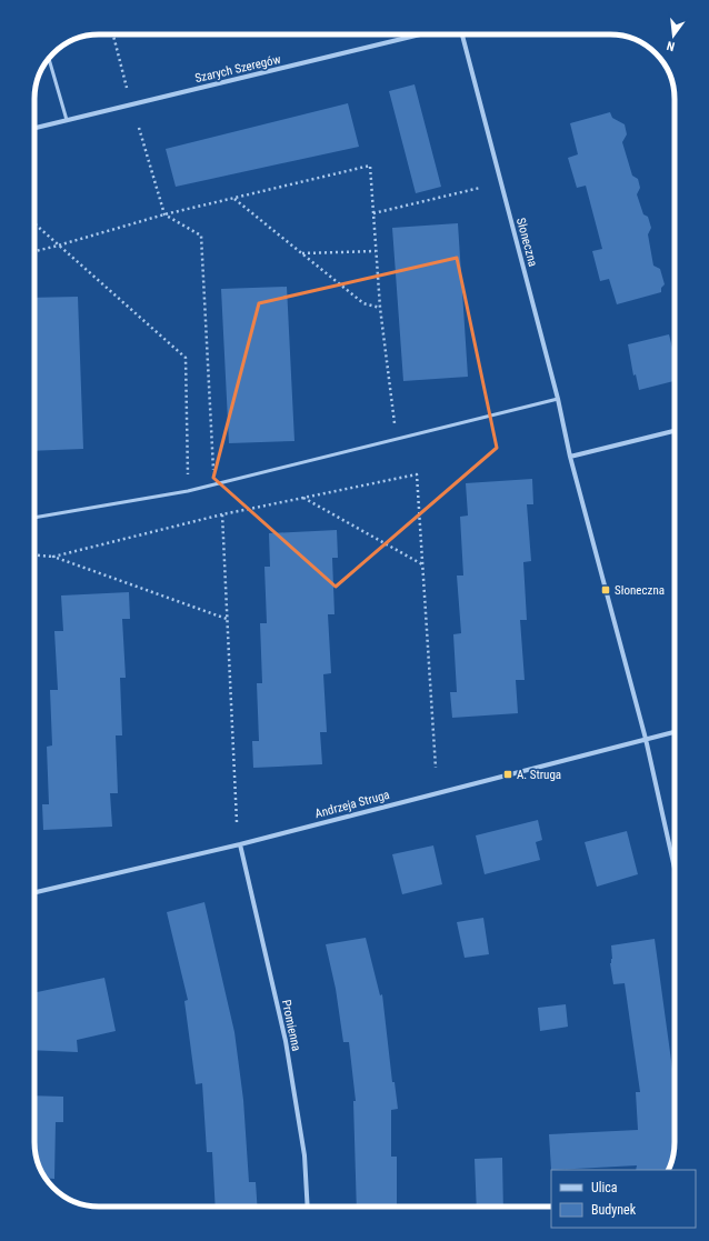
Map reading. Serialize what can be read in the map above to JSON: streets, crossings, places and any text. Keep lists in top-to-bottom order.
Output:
{
  "streets": {
    "street": [
      "Szarych Szeregów",
      "Słoneczna",
      "Andrzeja Struga",
      "Promienna"
    ]
  },
  "crossings": [
    ["Słoneczna", "Andrzeja Struga"],
    ["Andrzeja Struga", "Promienna"]
  ],
  "places": {
    "transit": ["Słoneczna", "A. Struga"]
  },
  "legend": ["Ulica", "Budynek"],
  "north": "bottom"
}
